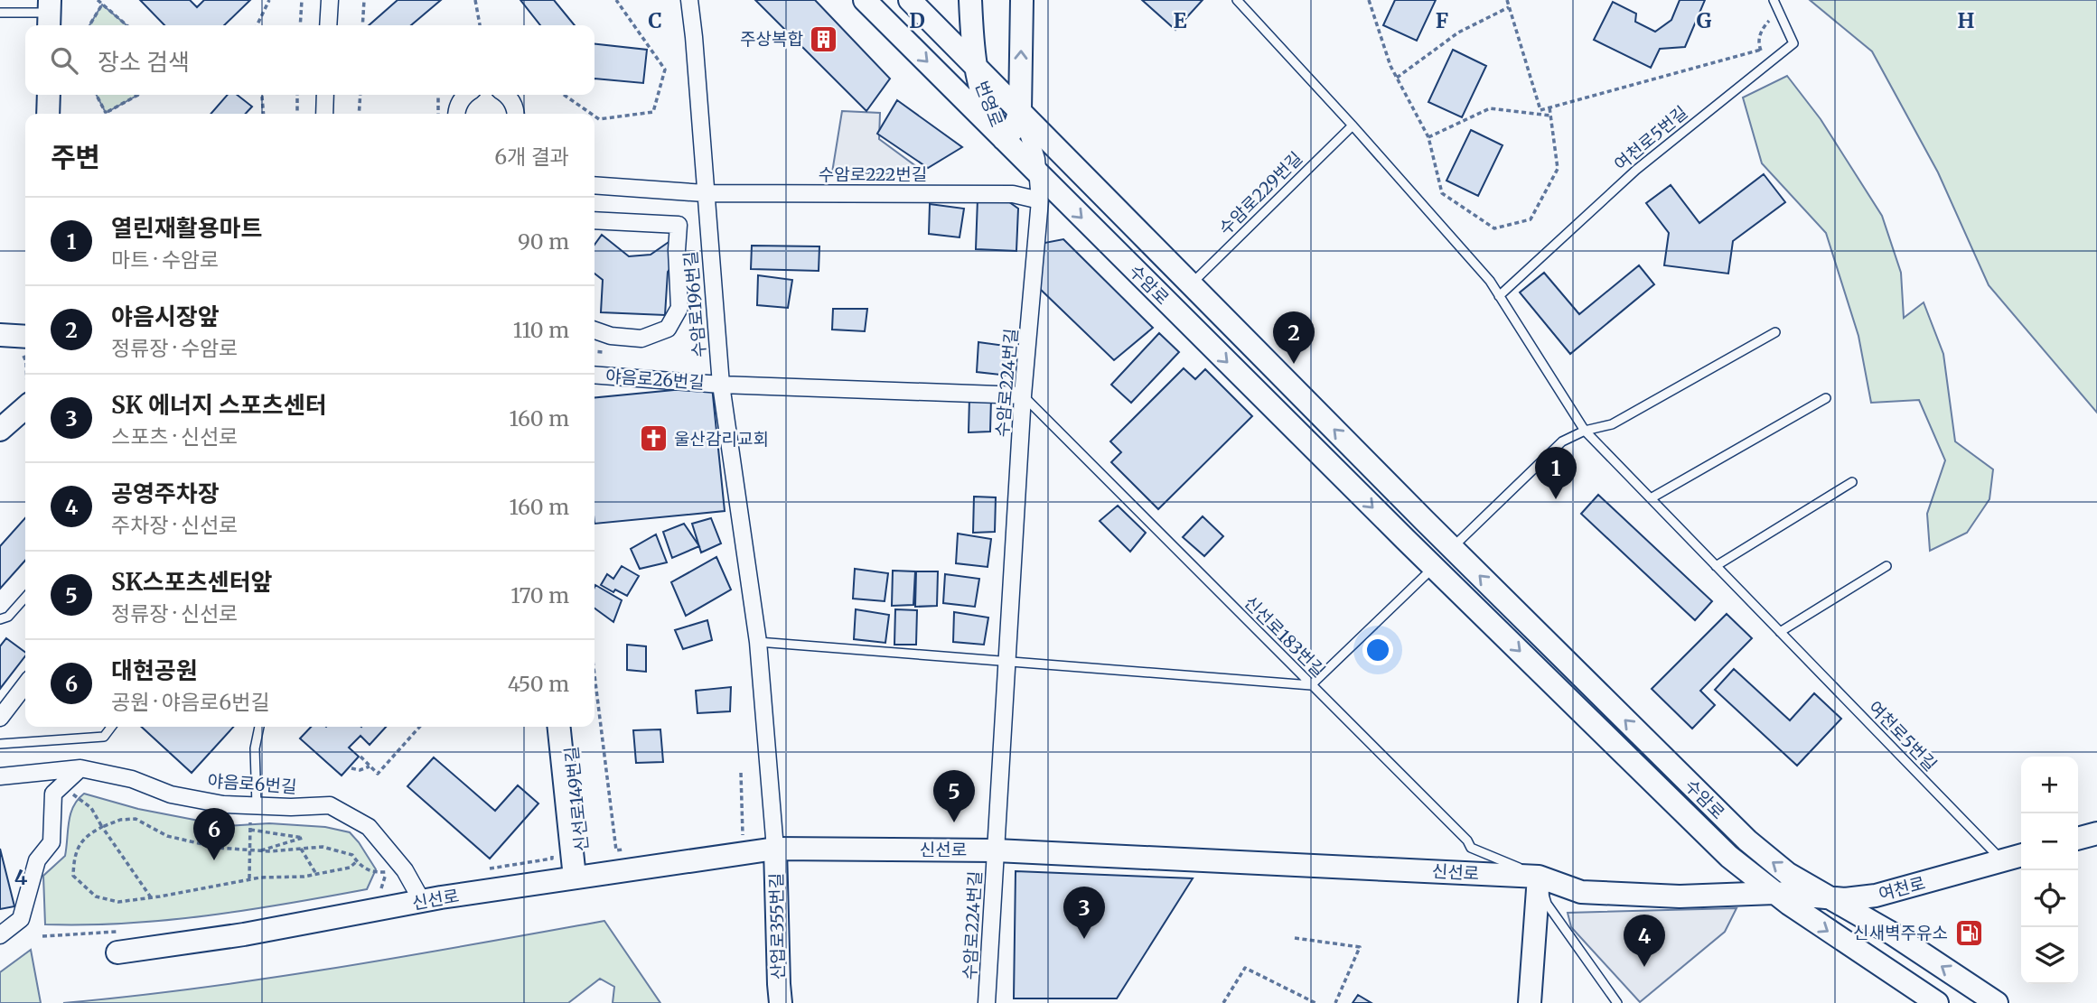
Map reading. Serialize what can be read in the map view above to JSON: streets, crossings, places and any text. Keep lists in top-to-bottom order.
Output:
{
  "streets": {
    "main road": [
      "번영로",
      "수암로",
      "신선로149번길",
      "신선로",
      "여천로",
      "산업로355번길"
    ],
    "street": [
      "수암로222번길",
      "수암로196번길",
      "야음로26번길",
      "수암로224번길",
      "야음로6번길"
    ],
    "lane": ["여천로5번길", "수암로229번길", "신선로183번길"]
  },
  "crossings": [
    ["번영로", "수암로"],
    ["번영로", "수암로224번길"],
    ["여천로5번길", "수암로229번길"],
    ["여천로5번길", "여천로"],
    ["수암로222번길", "수암로196번길"],
    ["수암로222번길", "수암로224번길"],
    ["수암로229번길", "수암로"],
    ["수암로", "수암로224번길"],
    ["수암로", "신선로"],
    ["수암로", "여천로"],
    ["수암로196번길", "야음로26번길"],
    ["수암로196번길", "신선로"],
    ["수암로196번길", "산업로355번길"],
    ["야음로26번길", "수암로224번길"],
    ["야음로26번길", "신선로183번길"],
    ["수암로224번길", "신선로183번길"],
    ["수암로224번길", "신선로"],
    ["신선로183번길", "신선로"],
    ["야음로6번길", "신선로"],
    ["신선로149번길", "신선로"],
    ["신선로", "여천로"],
    ["신선로", "산업로355번길"]
  ],
  "places": {
    "building": ["주상복합"],
    "church": ["울산감리교회"],
    "fuel station": ["신새벽주유소"]
  },
  "page": {
    "search": "장소 검색",
    "heading": ["주변", "6개 결과"],
    "list": [
      {
        "mark": "1",
        "name": "열린재활용마트",
        "note": "마트 · 수암로",
        "value": "90 m"
      },
      {
        "mark": "2",
        "name": "야음시장앞",
        "note": "정류장 · 수암로",
        "value": "110 m"
      },
      {
        "mark": "3",
        "name": "SK 에너지 스포츠센터",
        "note": "스포츠 · 신선로",
        "value": "160 m"
      },
      {
        "mark": "4",
        "name": "공영주차장",
        "note": "주차장 · 신선로",
        "value": "160 m"
      },
      {
        "mark": "5",
        "name": "SK스포츠센터앞",
        "note": "정류장 · 신선로",
        "value": "170 m"
      },
      {
        "mark": "6",
        "name": "대현공원",
        "note": "공원 · 야음로6번길",
        "value": "450 m"
      }
    ],
    "pins": [
      "2",
      "1",
      "5",
      "6",
      "3",
      "4"
    ],
    "map_buttons": ["+", "−"]
  },
  "grid": {
    "columns": [
      "C",
      "D",
      "E",
      "F",
      "G",
      "H"
    ],
    "rows": ["4"]
  }
}
